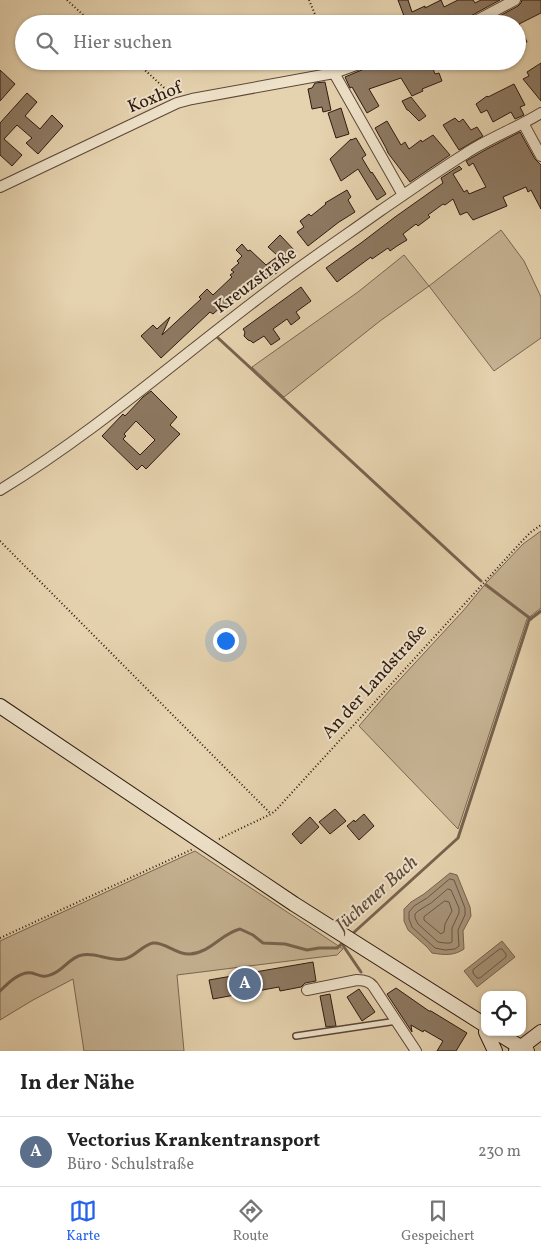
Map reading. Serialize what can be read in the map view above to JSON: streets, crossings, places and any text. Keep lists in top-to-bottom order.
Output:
{
  "streets": {
    "street": ["Koxhof", "Kreuzstraße"],
    "path": ["An der Landstraße"]
  },
  "water": ["Jüchener Bach"],
  "page": {
    "search": "Hier suchen",
    "pins": "A",
    "heading": "In der Nähe",
    "list": [
      {
        "mark": "A",
        "name": "Vectorius Krankentransport",
        "note": "Büro · Schulstraße",
        "value": "230 m"
      }
    ],
    "nav": ["Karte", "Route", "Gespeichert"]
  }
}
